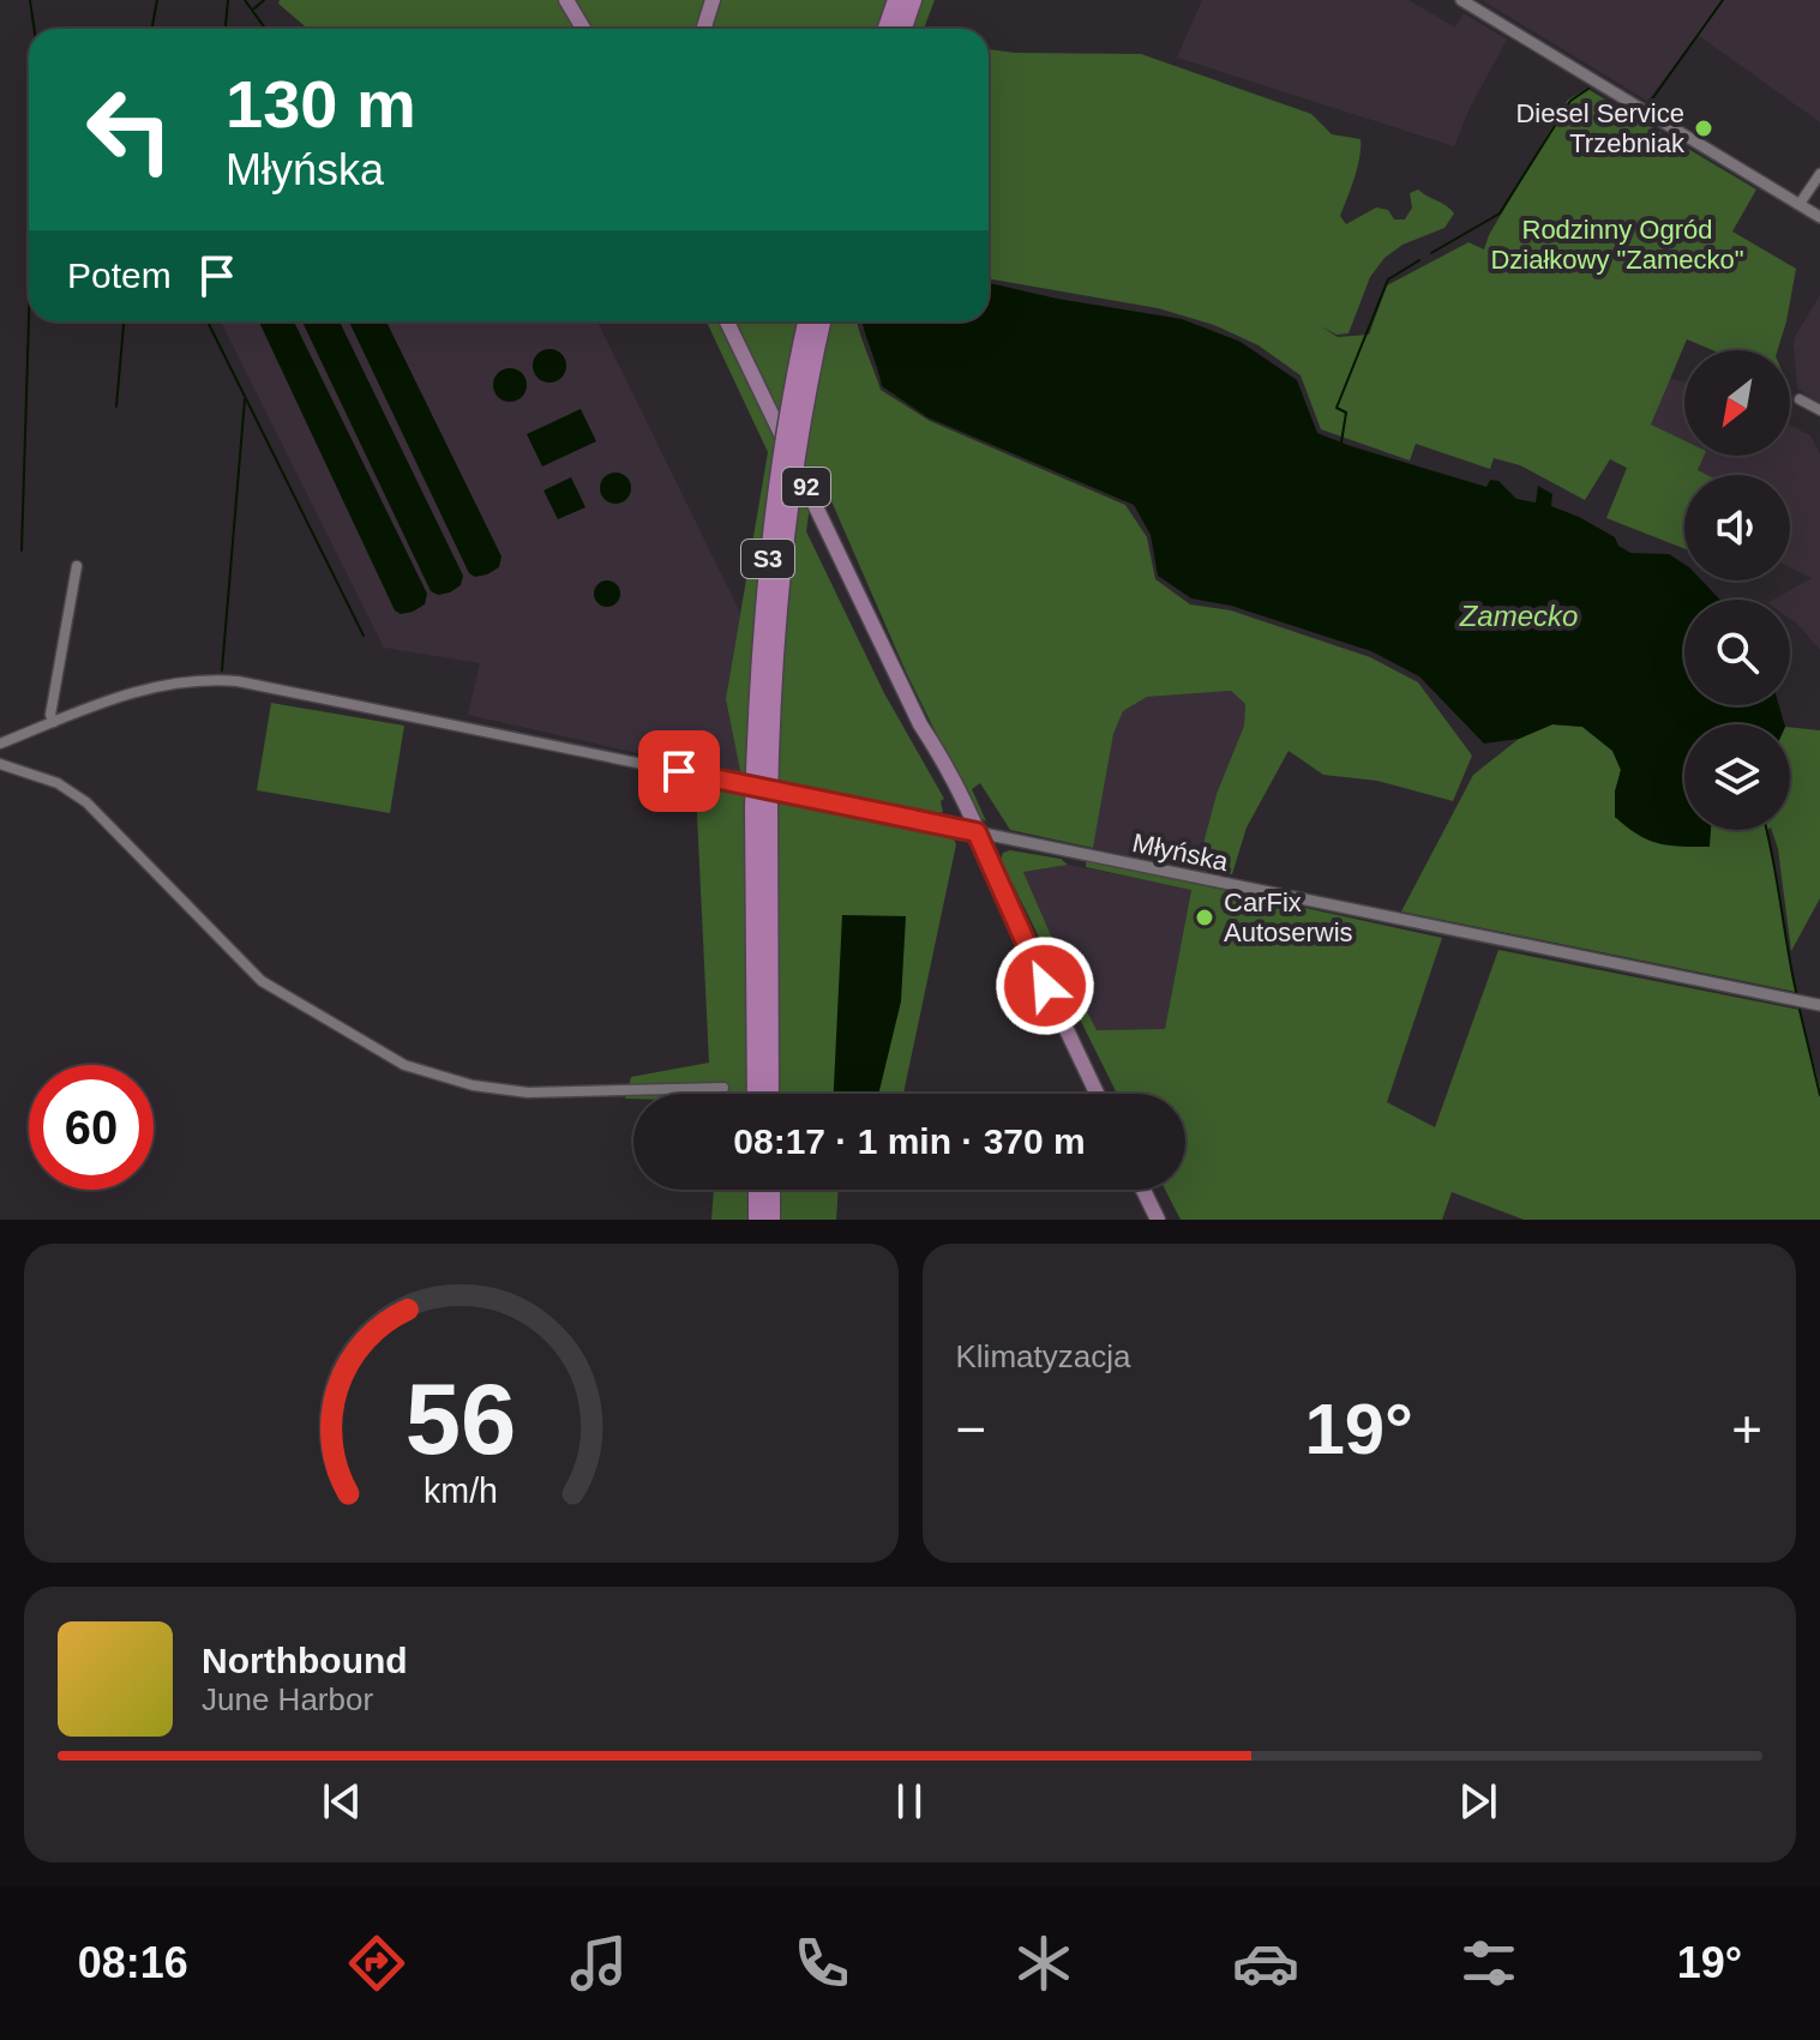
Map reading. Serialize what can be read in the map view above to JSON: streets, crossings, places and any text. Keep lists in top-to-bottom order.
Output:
{
  "streets": {
    "highway": ["S3"],
    "main road": ["92"],
    "street": ["Młyńska"]
  },
  "crossings": [
    ["92", "Młyńska"]
  ],
  "water": ["Zamecko"],
  "parks": ["Rodzinny Ogród Działkowy \"Zamecko\""],
  "places": ["Diesel Service Trzebniak", "CarFix Autoserwis"],
  "north": "bottom left",
  "page": {
    "turn": ["130 m", "Młyńska"],
    "then": "Potem",
    "limit": "60",
    "trip": "08:17 · 1 min · 370 m",
    "tile": "Klimatyzacja",
    "heat": ["−", "19°", "+"],
    "song": ["Northbound", "June Harbor"],
    "tabs": ["08:16", "19°"],
    "gauge": ["56", "km/h"]
  }
}
